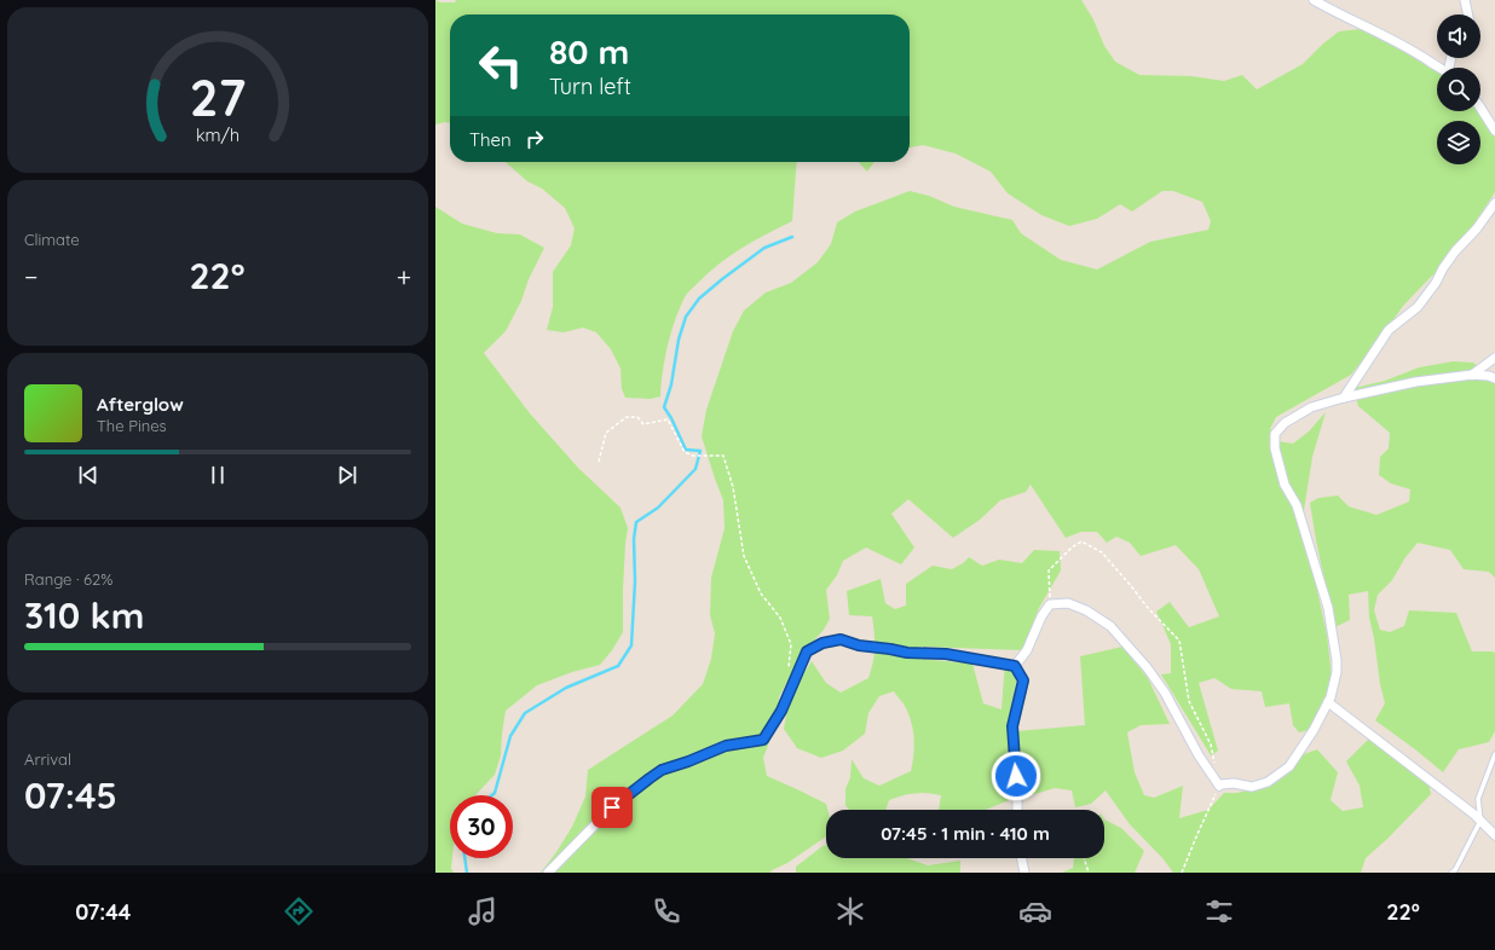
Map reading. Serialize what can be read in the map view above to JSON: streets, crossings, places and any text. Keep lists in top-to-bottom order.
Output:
{
  "page": {
    "turn": ["80 m", "Turn left"],
    "then": "Then",
    "tile": [
      "Climate",
      ["Range · 62%", "310 km"],
      ["Arrival", "07:45"]
    ],
    "heat": ["−", "22°", "+"],
    "song": ["Afterglow", "The Pines"],
    "limit": "30",
    "trip": "07:45 · 1 min · 410 m",
    "tabs": ["07:44", "22°"],
    "gauge": ["27", "km/h"]
  }
}
